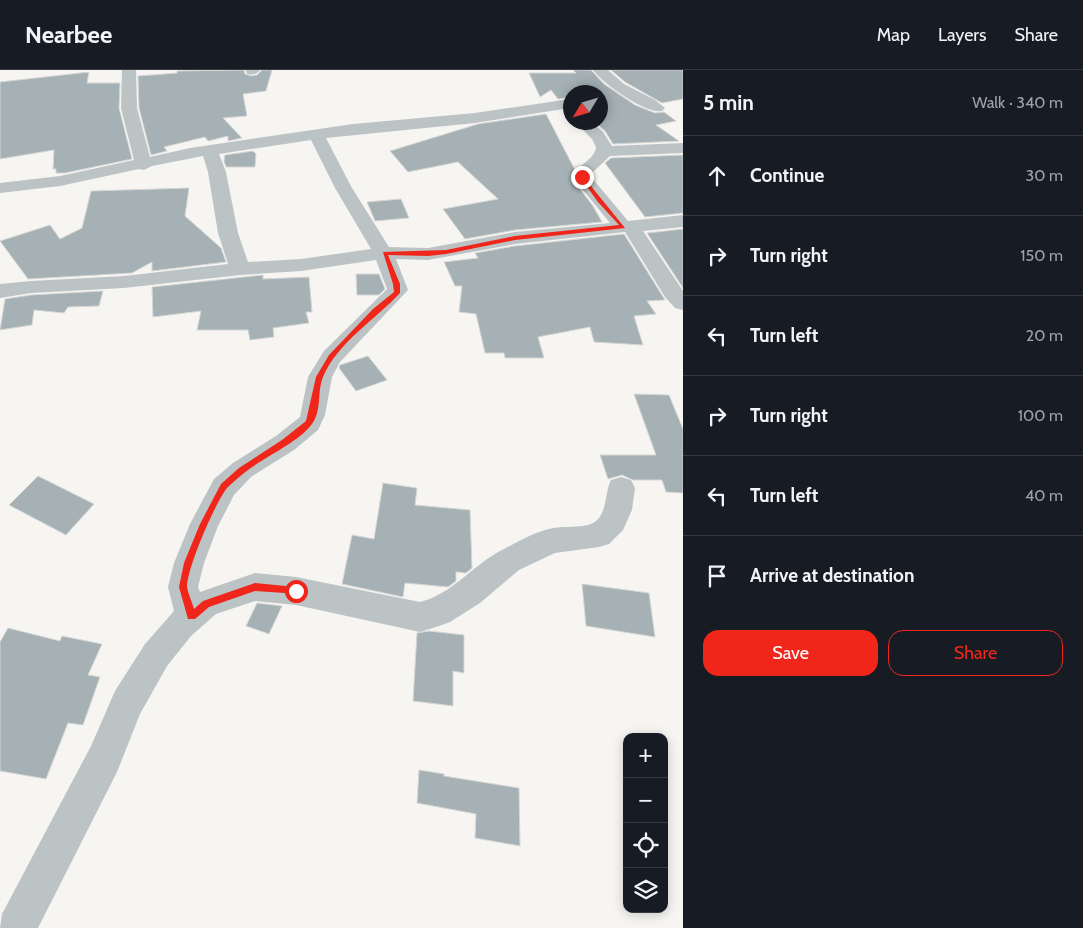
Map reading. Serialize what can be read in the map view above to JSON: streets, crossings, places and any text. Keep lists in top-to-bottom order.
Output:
{
  "north": "bottom left",
  "page": {
    "header": "Nearbee",
    "nav": ["Map", "Layers", "Share"],
    "heading": ["5 min", "Walk · 340 m"],
    "list": [
      ["Continue", "30 m"],
      ["Turn right", "150 m"],
      ["Turn left", "20 m"],
      ["Turn right", "100 m"],
      ["Turn left", "40 m"],
      "Arrive at destination"
    ],
    "buttons": ["Save", "Share"],
    "map_buttons": ["+", "−"]
  }
}
